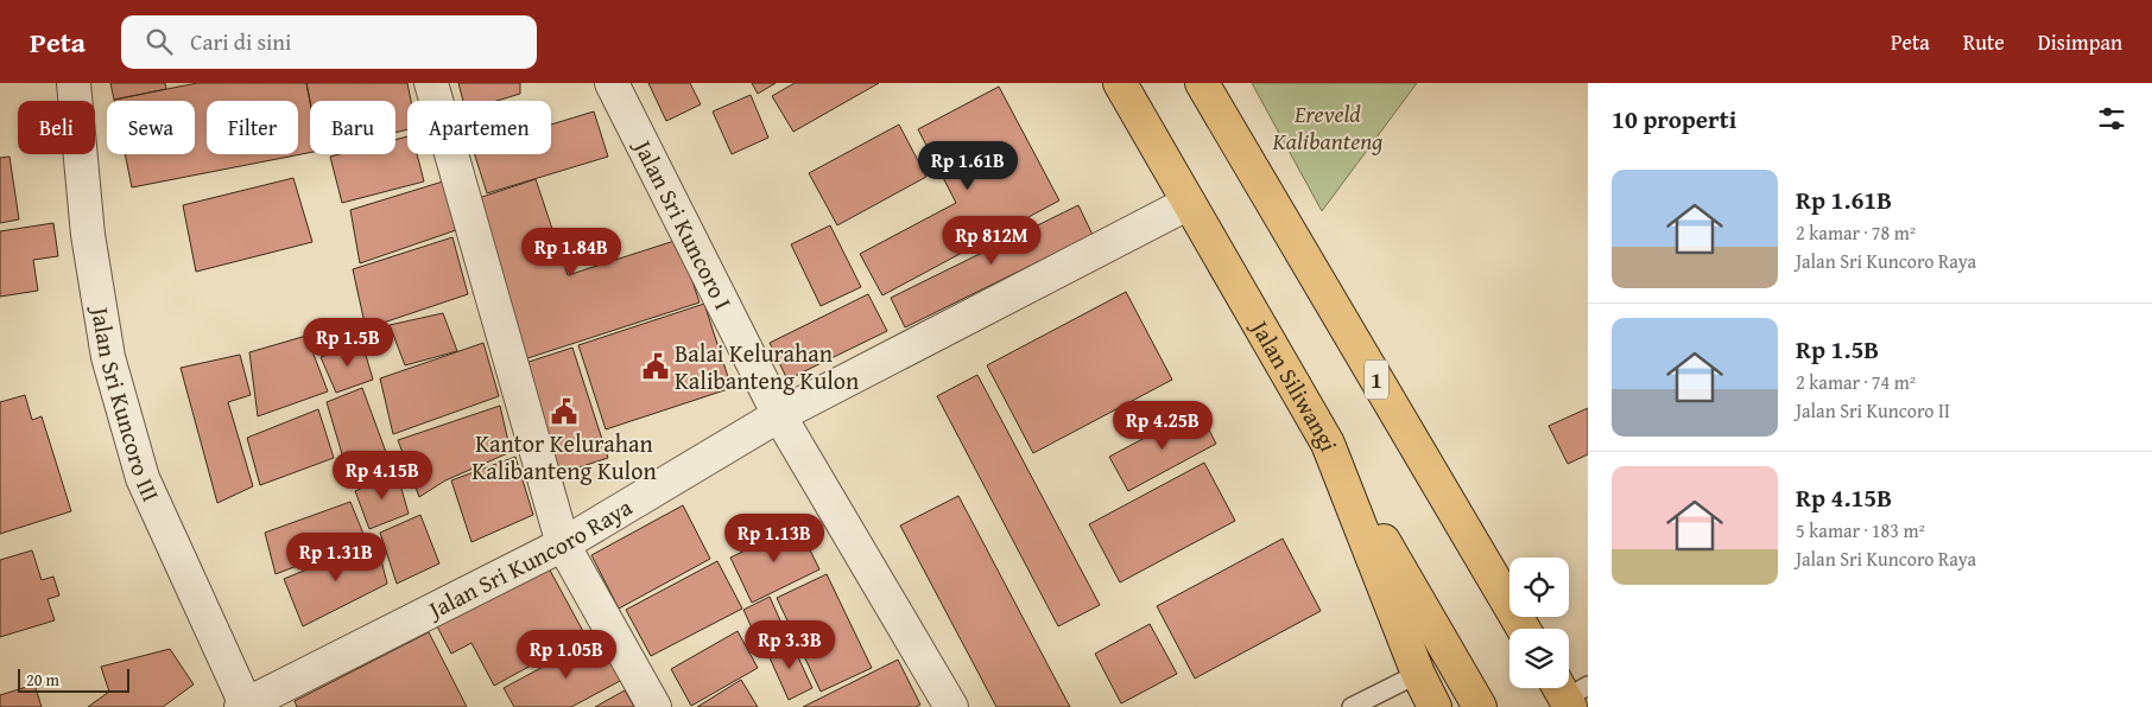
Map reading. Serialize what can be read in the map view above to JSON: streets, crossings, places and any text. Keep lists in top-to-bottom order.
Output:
{
  "streets": {
    "highway": ["1", "Jalan Siliwangi"],
    "street": ["Jalan Sri Kuncoro I", "Jalan Sri Kuncoro III", "Jalan Sri Kuncoro Raya"]
  },
  "crossings": [
    ["Jalan Sri Kuncoro I", "Jalan Sri Kuncoro Raya"],
    ["Jalan Siliwangi", "Jalan Sri Kuncoro Raya"],
    ["Jalan Sri Kuncoro III", "Jalan Sri Kuncoro Raya"]
  ],
  "parks": ["Ereveld Kalibanteng"],
  "places": {
    "public building": ["Balai Kelurahan Kalibanteng Kulon", "Kantor Kelurahan Kalibanteng Kulon"]
  },
  "scale_bar": "20 m",
  "page": {
    "header": "Peta",
    "search": "Cari di sini",
    "nav": ["Peta", "Rute", "Disimpan"],
    "heading": "10 properti",
    "chip": [
      "Beli",
      "Sewa",
      "Filter",
      "Baru",
      "Apartemen"
    ],
    "price": [
      "Rp 1.61B",
      "Rp 812M",
      "Rp 1.84B",
      "Rp 1.5B",
      "Rp 4.25B",
      "Rp 4.15B",
      "Rp 1.13B",
      "Rp 1.31B",
      "Rp 3.3B",
      "Rp 1.05B"
    ],
    "list": [
      {
        "name": "Rp 1.61B",
        "note": "2 kamar · 78 m² · Jalan Sri Kuncoro Raya"
      },
      {
        "name": "Rp 1.5B",
        "note": "2 kamar · 74 m² · Jalan Sri Kuncoro II"
      },
      {
        "name": "Rp 4.15B",
        "note": "5 kamar · 183 m² · Jalan Sri Kuncoro Raya"
      }
    ],
    "scale": "20 m"
  }
}
